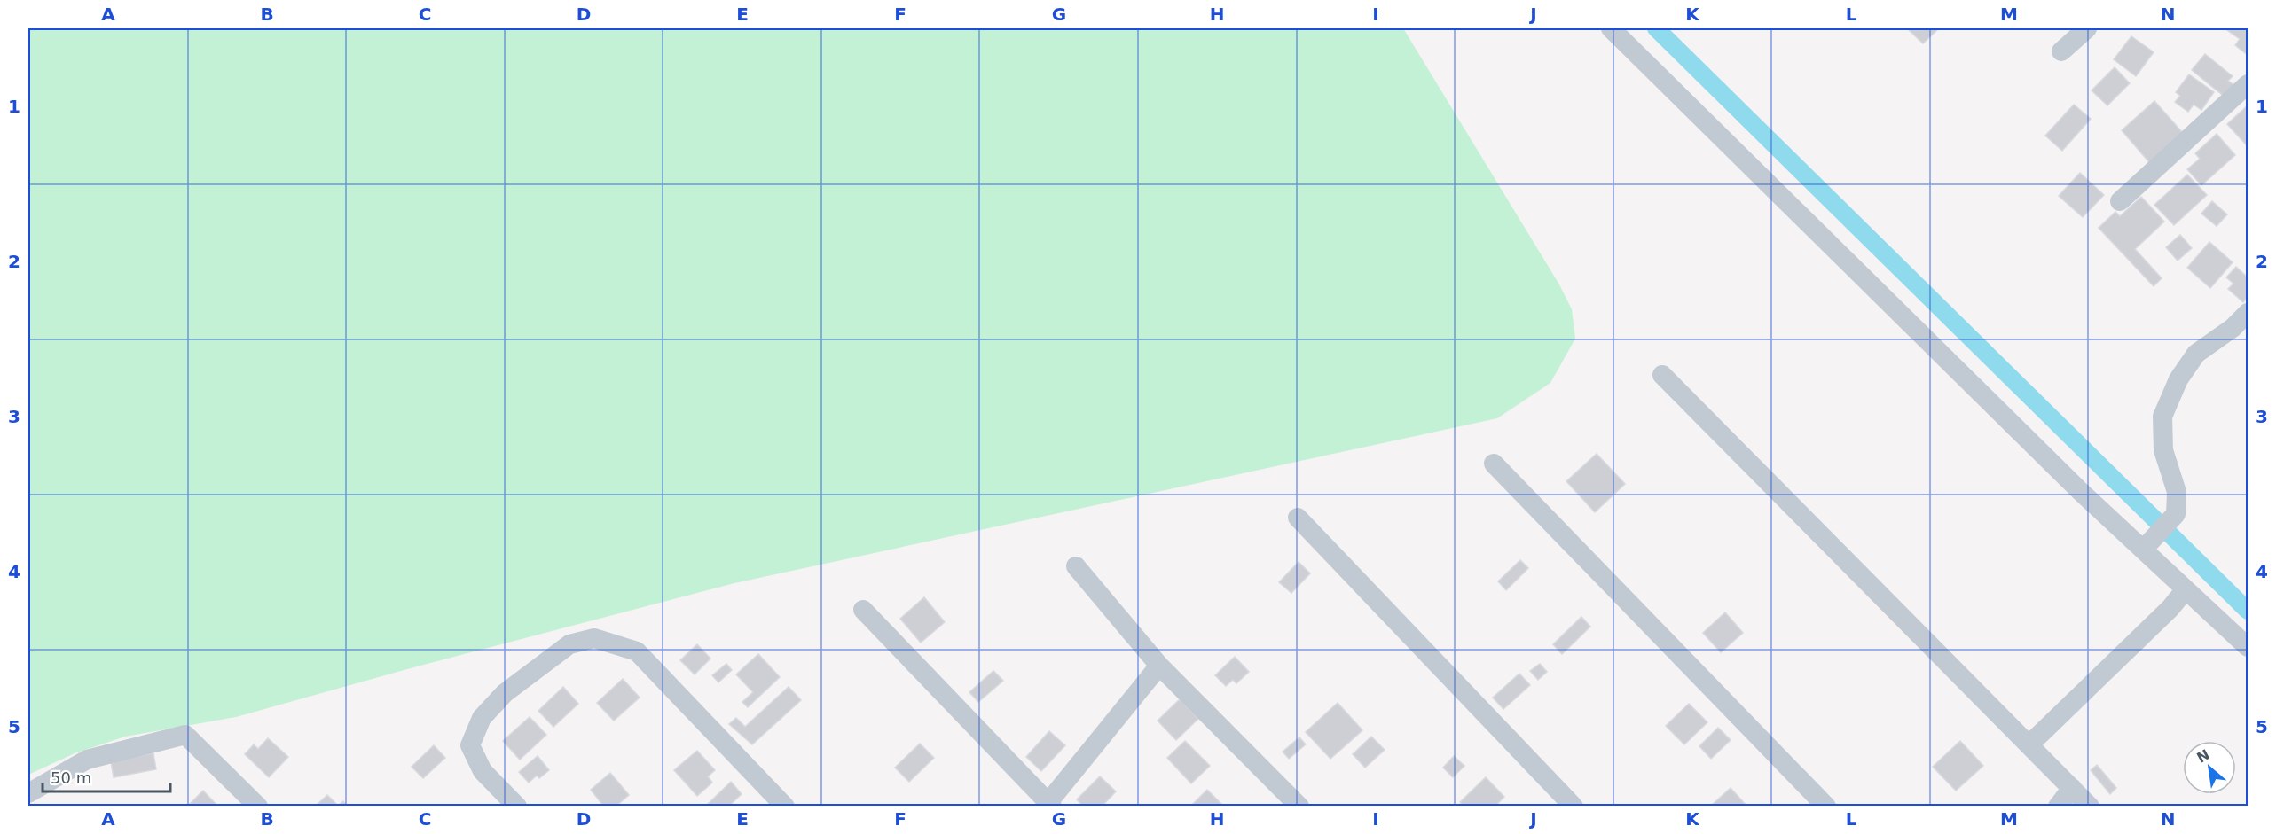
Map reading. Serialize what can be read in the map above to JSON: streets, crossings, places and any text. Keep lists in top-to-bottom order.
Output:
{
  "scale_bar": "50 m",
  "north": "top left",
  "grid": {
    "columns": [
      "A",
      "B",
      "C",
      "D",
      "E",
      "F",
      "G",
      "H",
      "I",
      "J",
      "K",
      "L",
      "M",
      "N"
    ],
    "rows": [
      "1",
      "2",
      "3",
      "4",
      "5"
    ]
  }
}
